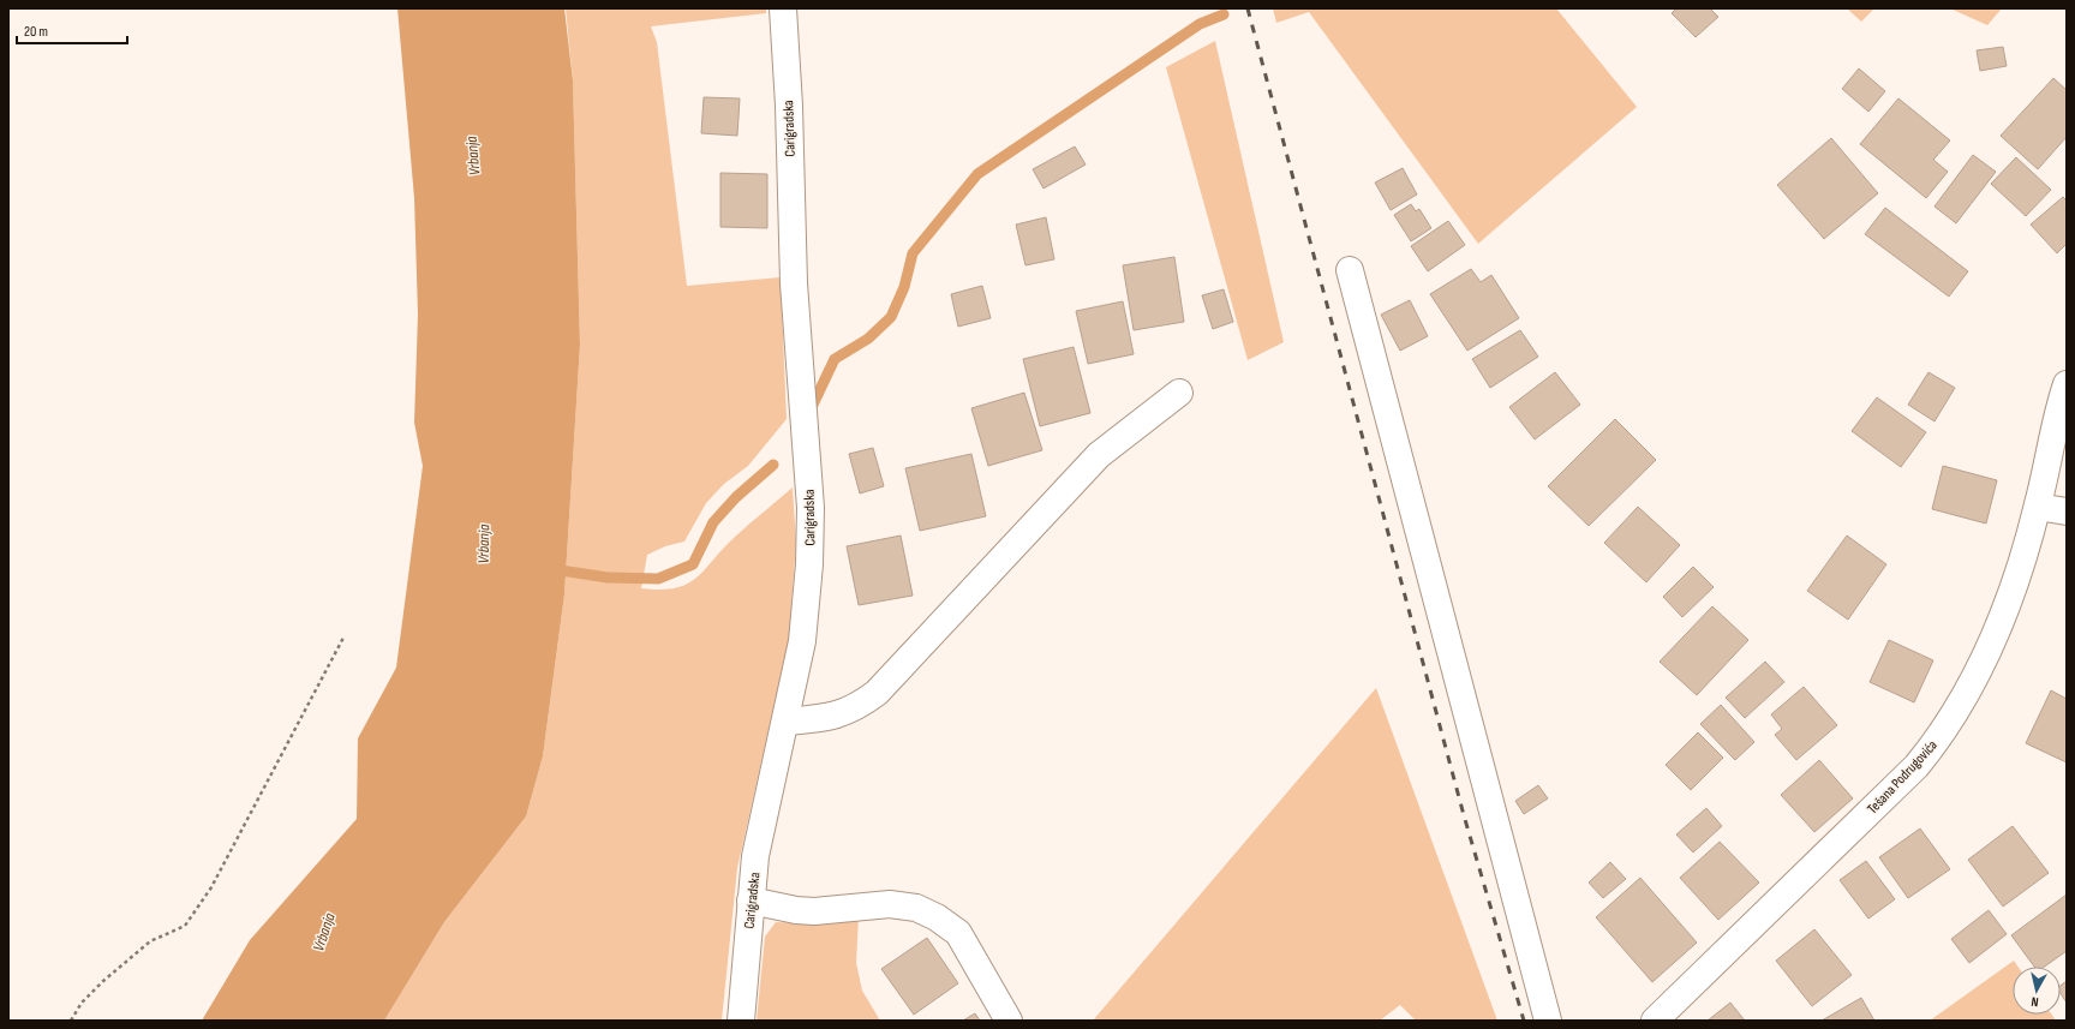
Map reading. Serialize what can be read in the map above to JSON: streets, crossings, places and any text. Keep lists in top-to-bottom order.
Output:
{
  "streets": {
    "street": ["Carigradska", "Tešana Podrugovića"]
  },
  "water": ["Vrbanja"],
  "scale_bar": "20 m",
  "north": "bottom"
}
